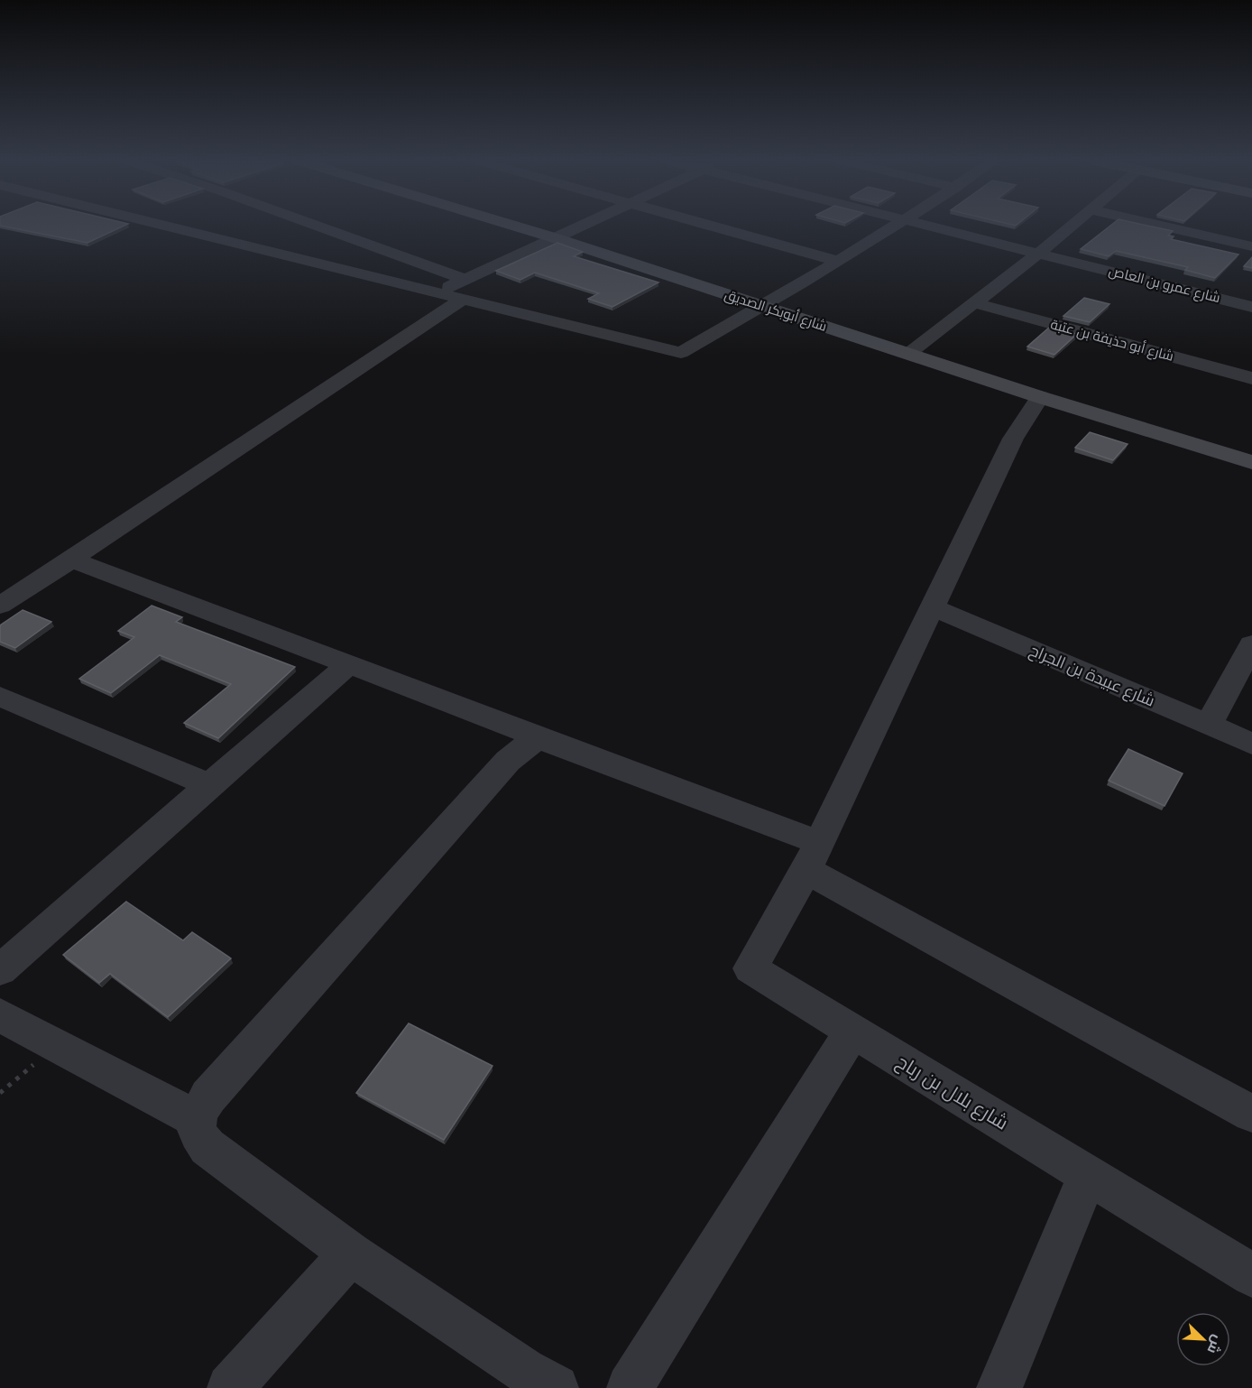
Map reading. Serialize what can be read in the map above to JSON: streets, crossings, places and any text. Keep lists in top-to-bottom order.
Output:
{
  "streets": {
    "street": [
      "شارع عمرو بن العاص",
      "شارع أبوبكر الصديق",
      "شارع أبو حذيفة بن عتبة",
      "شارع عبيدة بن الجراح",
      "شارع بلال بن رباح"
    ]
  },
  "north": "bottom right"
}
